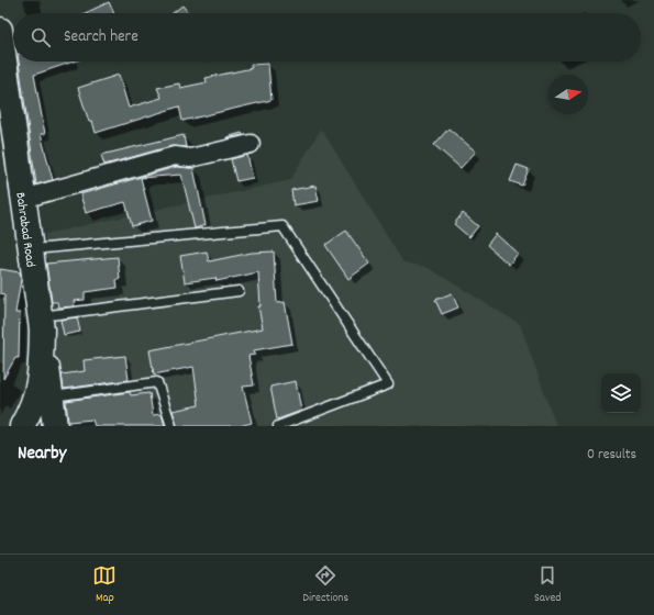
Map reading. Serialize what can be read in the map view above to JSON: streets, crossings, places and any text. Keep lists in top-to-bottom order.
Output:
{
  "streets": {
    "main road": ["Bahrabad Road"]
  },
  "north": "right",
  "page": {
    "search": "Search here",
    "heading": ["Nearby", "0 results"],
    "nav": ["Map", "Directions", "Saved"]
  }
}
